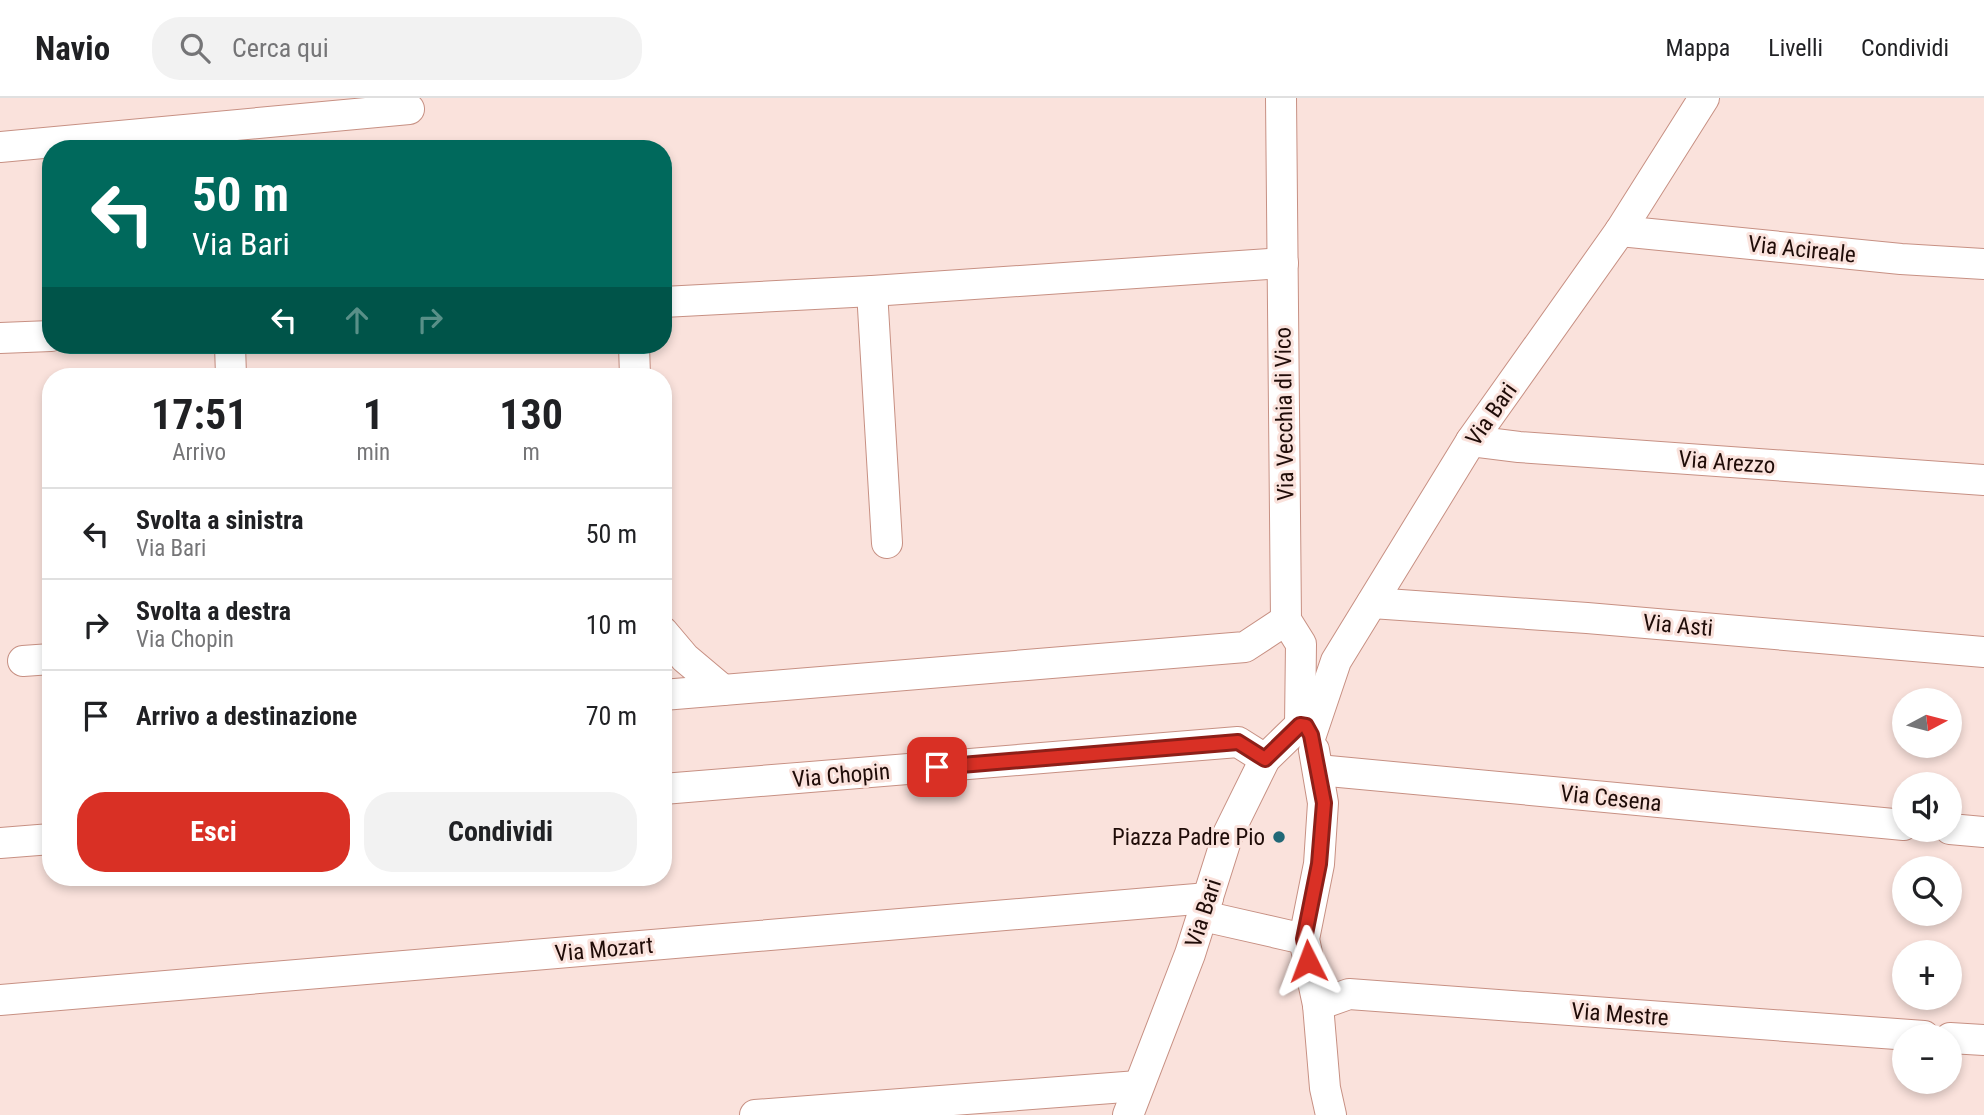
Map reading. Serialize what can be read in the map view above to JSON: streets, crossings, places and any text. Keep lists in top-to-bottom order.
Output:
{
  "streets": {
    "street": [
      "Via Acireale",
      "Via Vecchia di Vico",
      "Via Bari",
      "Via Arezzo",
      "Via Asti",
      "Via Chopin",
      "Via Cesena",
      "Via Mozart",
      "Via Mestre"
    ]
  },
  "crossings": [
    ["Via Acireale", "Via Bari"],
    ["Via Vecchia di Vico", "Via Bari"],
    ["Via Vecchia di Vico", "Via Cesena"],
    ["Via Vecchia di Vico", "Via Mozart"],
    ["Via Bari", "Via Arezzo"],
    ["Via Bari", "Via Asti"],
    ["Via Bari", "Via Chopin"],
    ["Via Bari", "Via Mozart"]
  ],
  "places": ["Piazza Padre Pio"],
  "north": "right",
  "page": {
    "header": "Navio",
    "search": "Cerca qui",
    "nav": ["Mappa", "Livelli", "Condividi"],
    "turn": ["50 m", "Via Bari"],
    "eta": [
      "17:51",
      "Arrivo",
      "1",
      "min",
      "130",
      "m"
    ],
    "list": [
      {
        "name": "Svolta a sinistra",
        "note": "Via Bari",
        "value": "50 m"
      },
      {
        "name": "Svolta a destra",
        "note": "Via Chopin",
        "value": "10 m"
      },
      {
        "name": "Arrivo a destinazione",
        "value": "70 m"
      }
    ],
    "map_buttons": ["+", "−"],
    "buttons": ["Esci", "Condividi"]
  }
}
